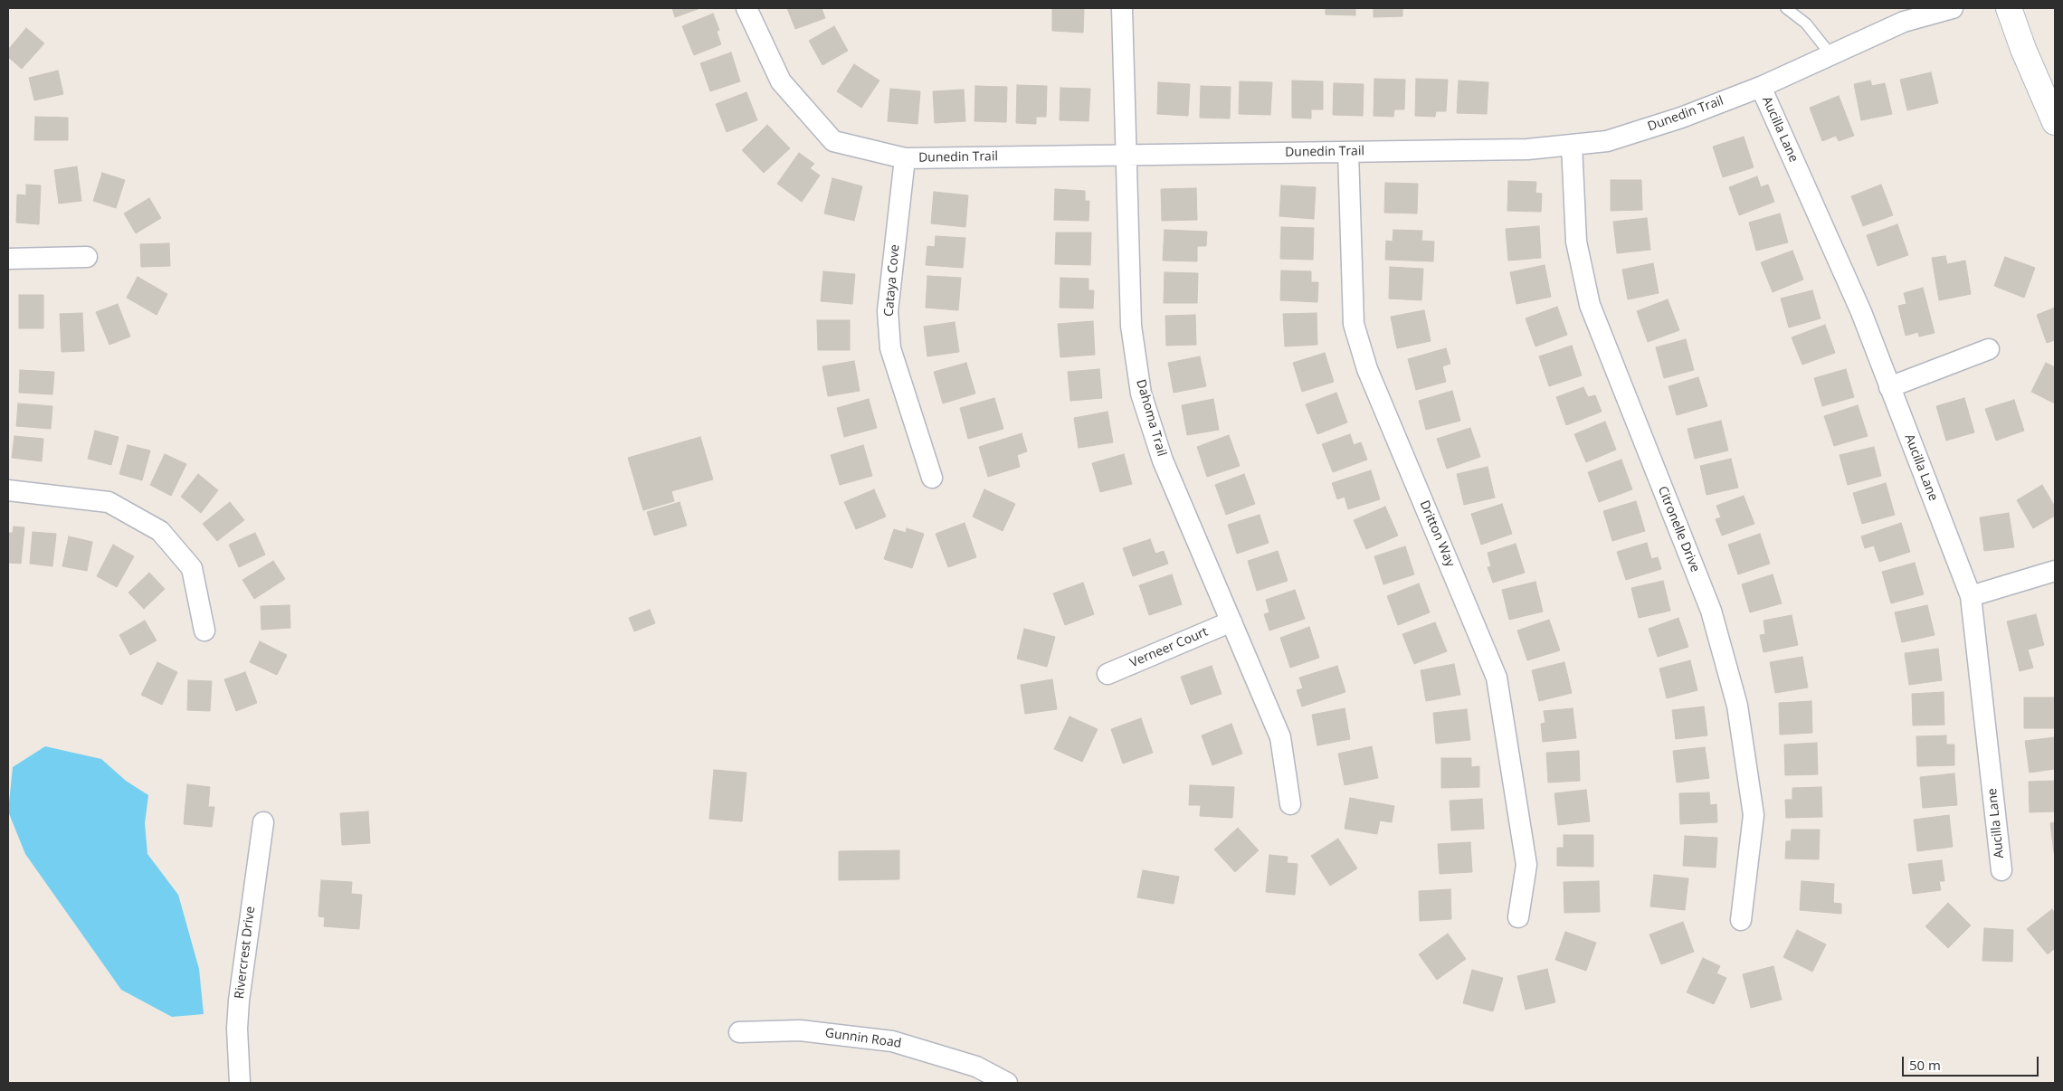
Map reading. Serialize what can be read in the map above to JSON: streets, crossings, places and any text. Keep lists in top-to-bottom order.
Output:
{
  "streets": {
    "street": [
      "Dunedin Trail",
      "Aucilla Lane",
      "Cataya Cove",
      "Dahoma Trail",
      "Citronelle Drive",
      "Dritton Way",
      "Verneer Court",
      "Rivercrest Drive",
      "Gunnin Road"
    ]
  },
  "crossings": [
    ["Dunedin Trail", "Aucilla Lane"],
    ["Dunedin Trail", "Cataya Cove"],
    ["Dunedin Trail", "Dahoma Trail"],
    ["Dunedin Trail", "Citronelle Drive"],
    ["Dunedin Trail", "Dritton Way"],
    ["Dahoma Trail", "Verneer Court"]
  ],
  "scale_bar": "50 m"
}
